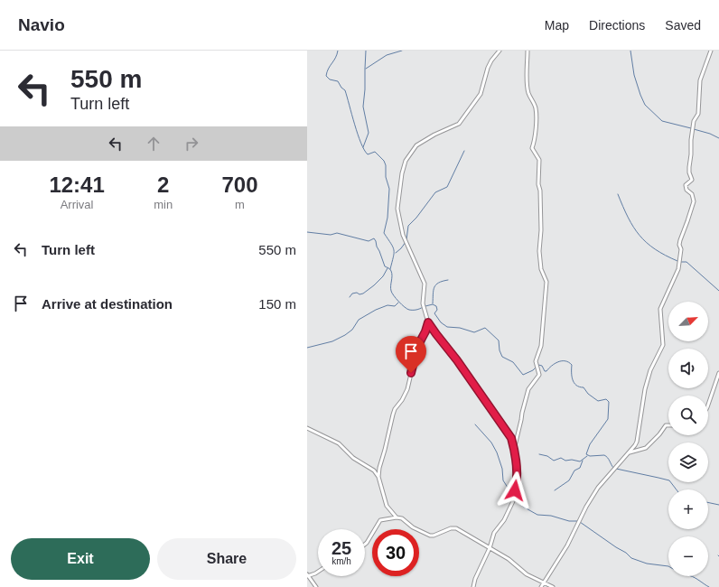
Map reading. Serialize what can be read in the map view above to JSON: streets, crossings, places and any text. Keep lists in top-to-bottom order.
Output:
{
  "north": "top right",
  "page": {
    "header": "Navio",
    "nav": ["Map", "Directions", "Saved"],
    "turn": ["550 m", "Turn left"],
    "eta": [
      "12:41",
      "Arrival",
      "2",
      "min",
      "700",
      "m"
    ],
    "list": [
      {
        "name": "Turn left",
        "value": "550 m"
      },
      {
        "name": "Arrive at destination",
        "value": "150 m"
      }
    ],
    "map_buttons": ["+", "−"],
    "speed": "25 km/h",
    "limit": "30",
    "buttons": ["Exit", "Share"]
  }
}
